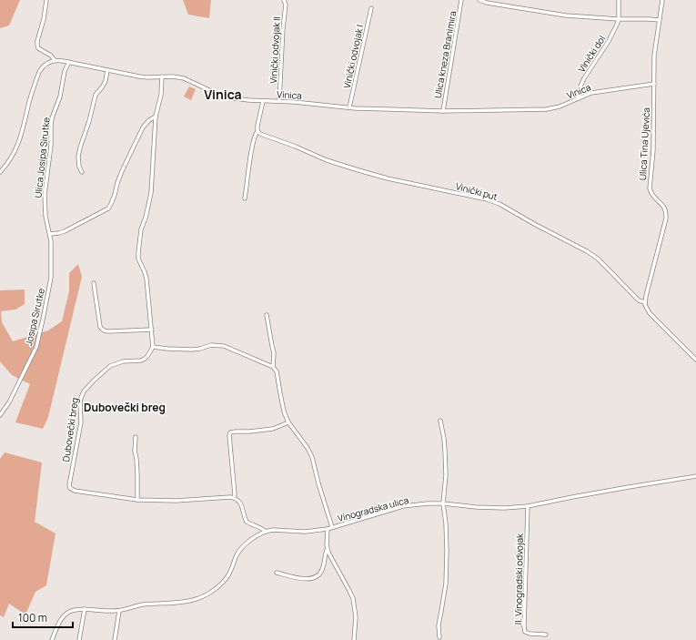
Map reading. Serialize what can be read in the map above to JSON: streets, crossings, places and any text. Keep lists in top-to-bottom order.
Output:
{
  "streets": {
    "street": [
      "Vinički odvojak II",
      "Vinički dol",
      "Ulica kneza Branimira",
      "Vinički odvojak I",
      "Vinica",
      "Ulica Tina Ujevića",
      "Ulica Josipa Sirutke",
      "Vinički put",
      "Josipa Sirutke",
      "Dubovečki breg",
      "Vinogradska ulica",
      "II. Vinogradski odvojak"
    ]
  },
  "crossings": [
    ["Vinički odvojak II", "Vinica"],
    ["Vinički dol", "Vinica"],
    ["Ulica kneza Branimira", "Vinica"],
    ["Vinički odvojak I", "Vinica"],
    ["Vinica", "Ulica Tina Ujevića"],
    ["Vinica", "Ulica Josipa Sirutke"],
    ["Ulica Tina Ujevića", "Vinički put"],
    ["Ulica Josipa Sirutke", "Josipa Sirutke"],
    ["Vinogradska ulica", "II. Vinogradski odvojak"]
  ],
  "districts": ["Vinica", "Dubovečki breg"],
  "scale_bar": "100 m"
}
